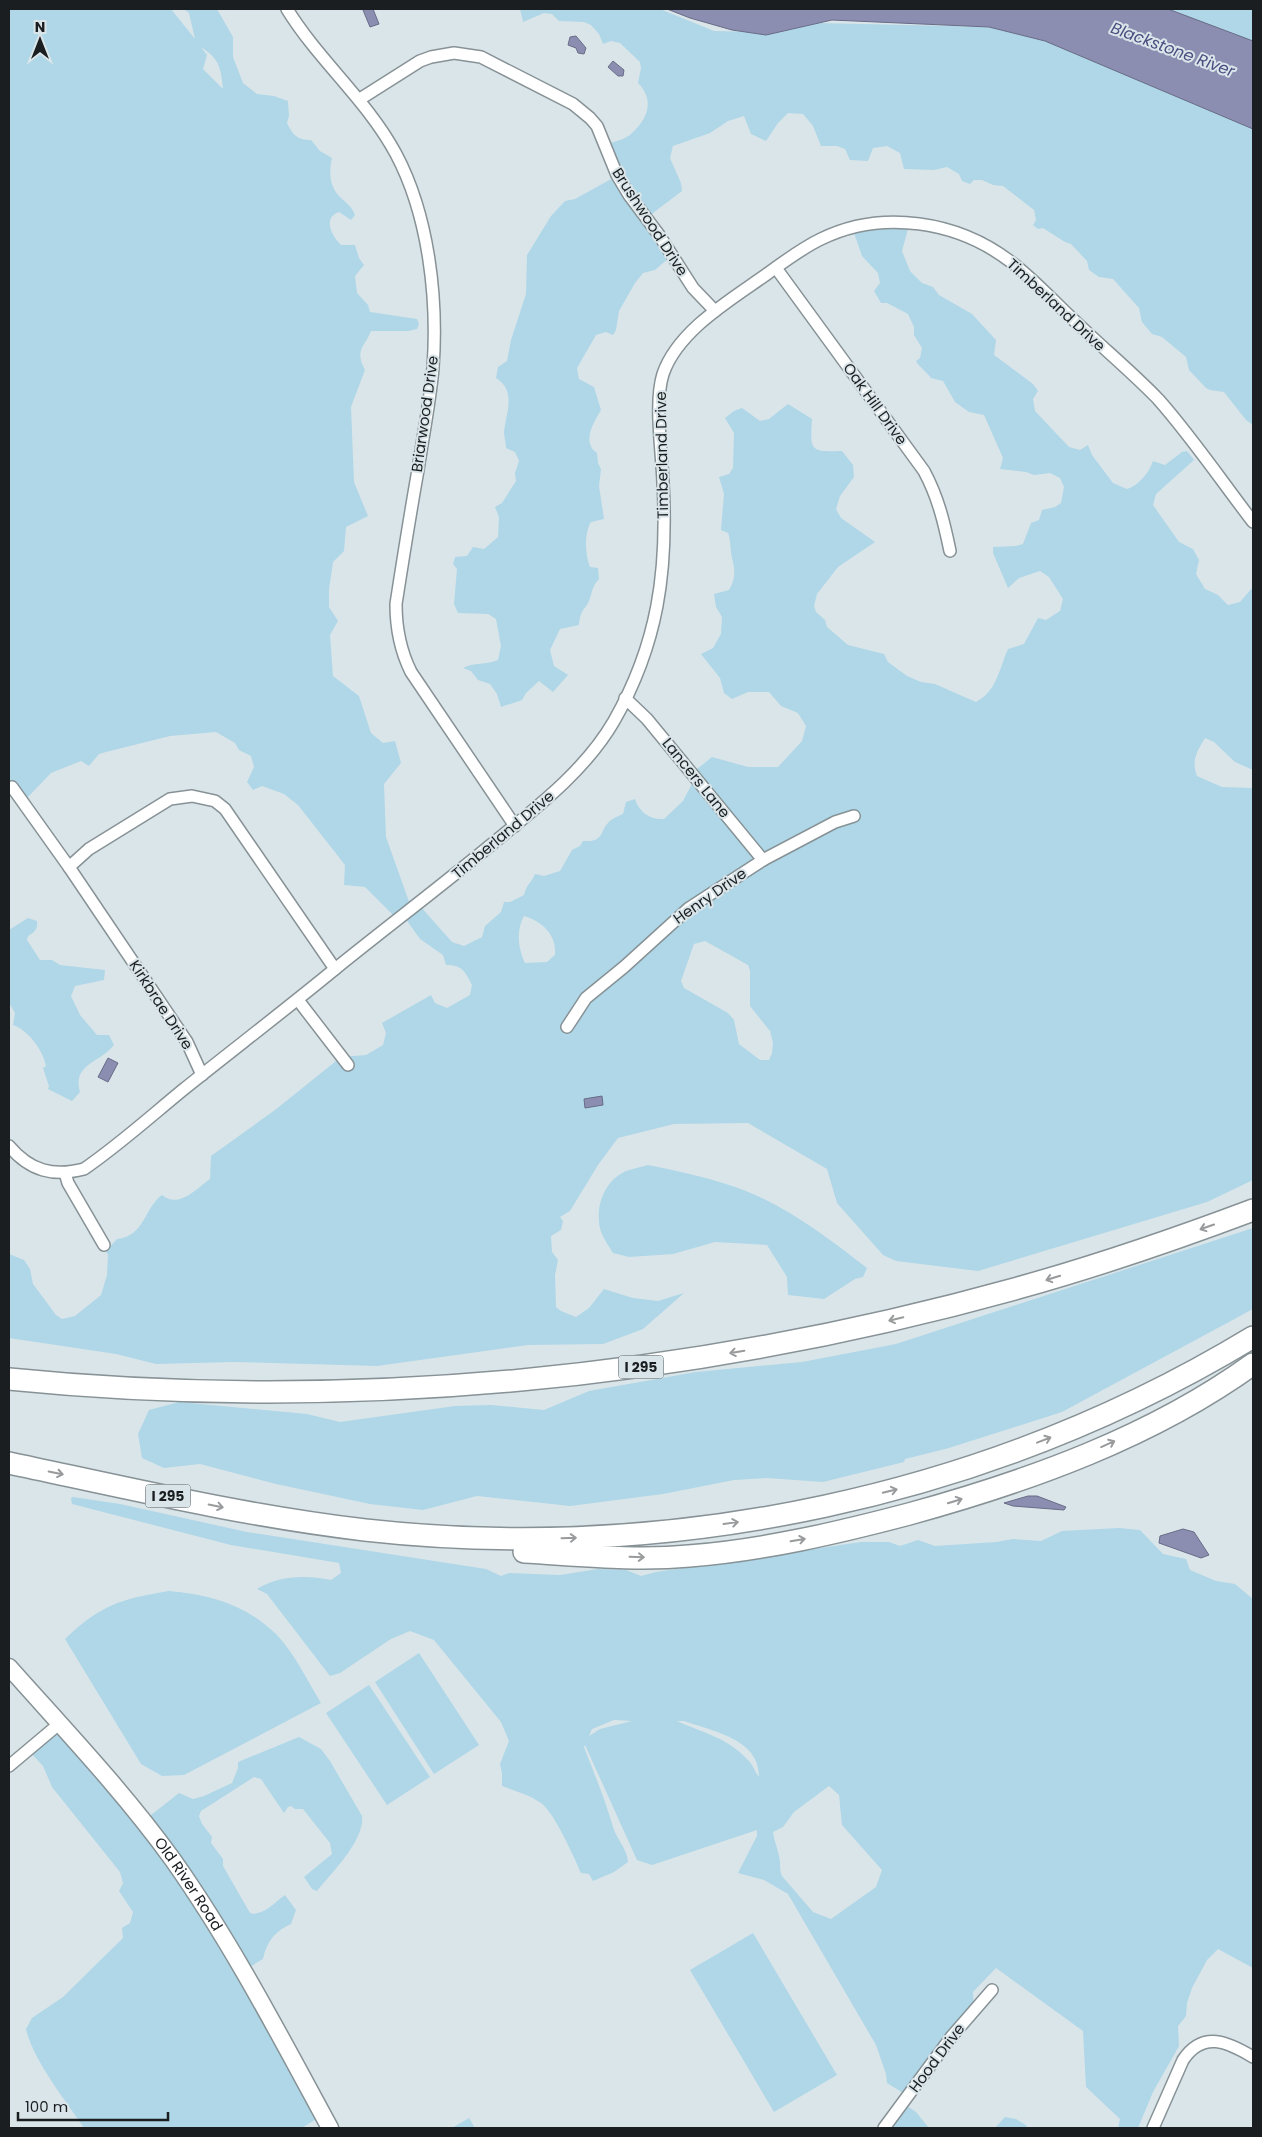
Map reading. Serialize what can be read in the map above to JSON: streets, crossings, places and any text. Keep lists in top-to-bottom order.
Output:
{
  "streets": {
    "highway": ["I 295"],
    "main road": ["Old River Road"],
    "street": [
      "Brushwood Drive",
      "Timberland Drive",
      "Oak Hill Drive",
      "Briarwood Drive",
      "Lancers Lane",
      "Henry Drive",
      "Kirkbrae Drive",
      "Hood Drive"
    ]
  },
  "crossings": [
    ["Brushwood Drive", "Timberland Drive"],
    ["Brushwood Drive", "Briarwood Drive"],
    ["Timberland Drive", "Oak Hill Drive"],
    ["Timberland Drive", "Briarwood Drive"],
    ["Timberland Drive", "Lancers Lane"],
    ["Timberland Drive", "Kirkbrae Drive"],
    ["Lancers Lane", "Henry Drive"]
  ],
  "water": ["Blackstone River"],
  "scale_bar": "100 m",
  "north": "top"
}
